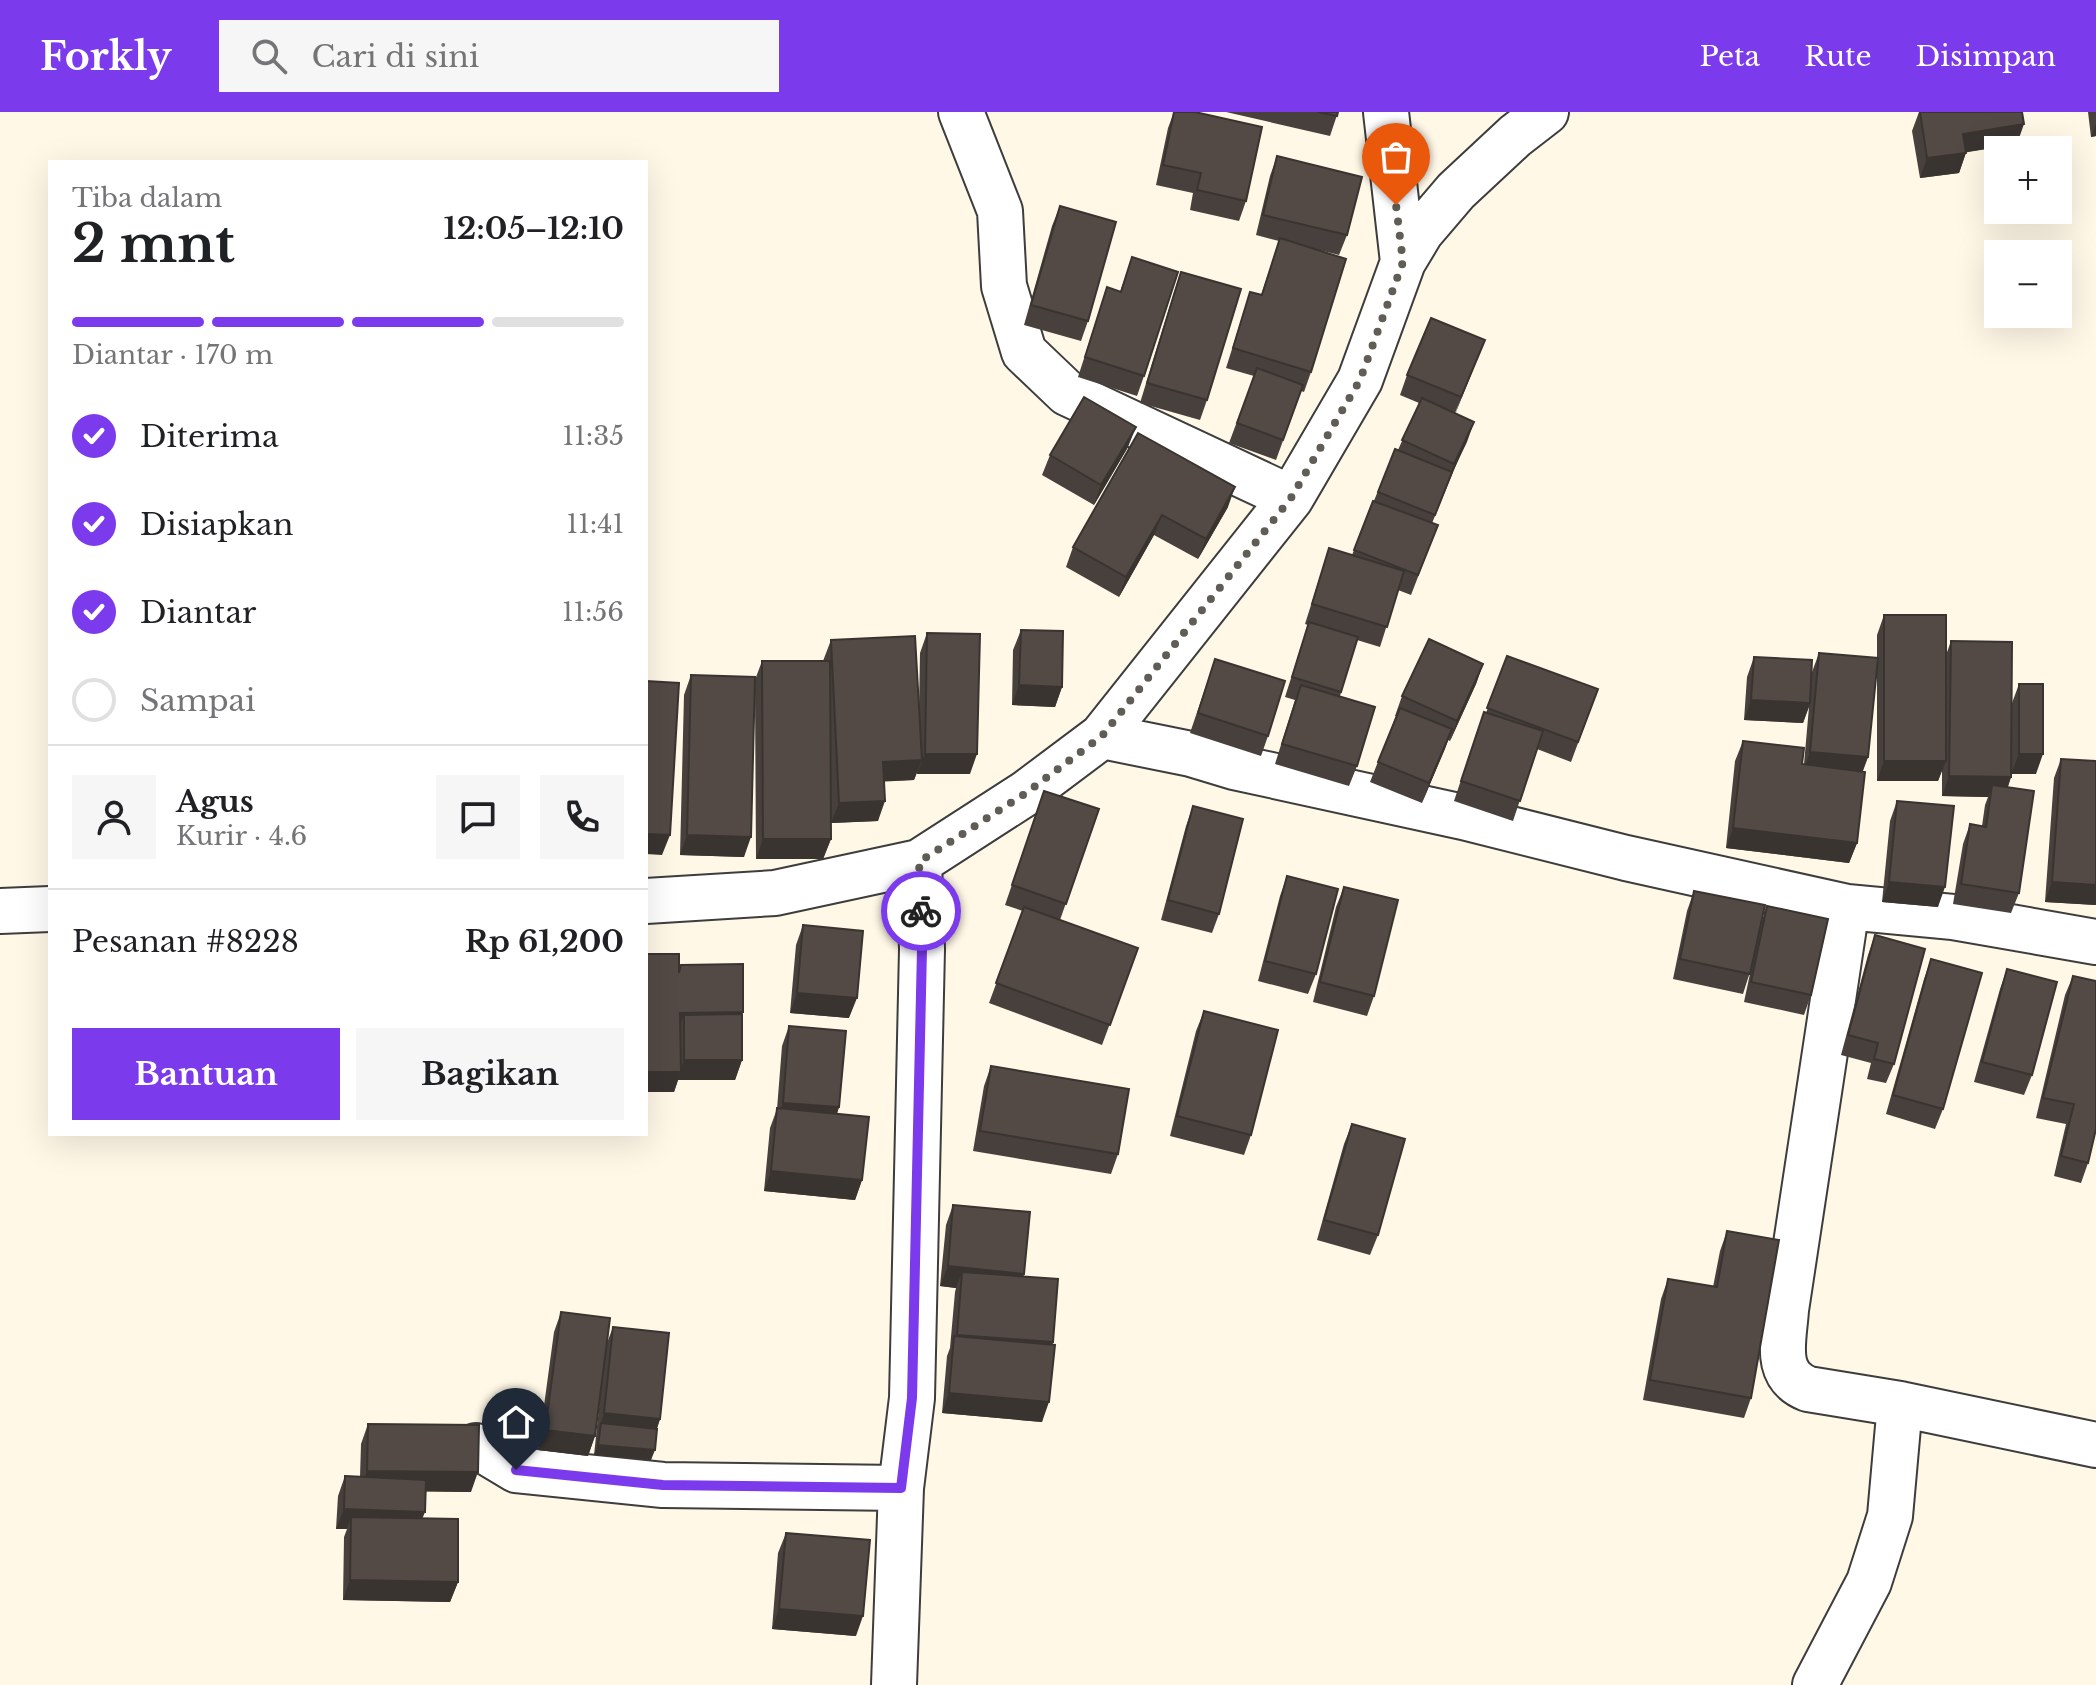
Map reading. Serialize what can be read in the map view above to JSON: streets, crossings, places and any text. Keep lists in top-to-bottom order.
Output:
{
  "page": {
    "header": "Forkly",
    "search": "Cari di sini",
    "nav": ["Peta", "Rute", "Disimpan"],
    "map_buttons": ["+", "−"],
    "heading": ["2 mnt", "Tiba dalam", "12:05–12:10"],
    "panel": [
      "Agus",
      "Kurir · 4.6",
      "Pesanan #8228",
      "Rp 61,200"
    ],
    "bar": "Diantar · 170 m",
    "list": [
      ["Diterima", "11:35"],
      ["Disiapkan", "11:41"],
      ["Diantar", "11:56"],
      "Sampai"
    ],
    "buttons": ["Bantuan", "Bagikan"]
  }
}
